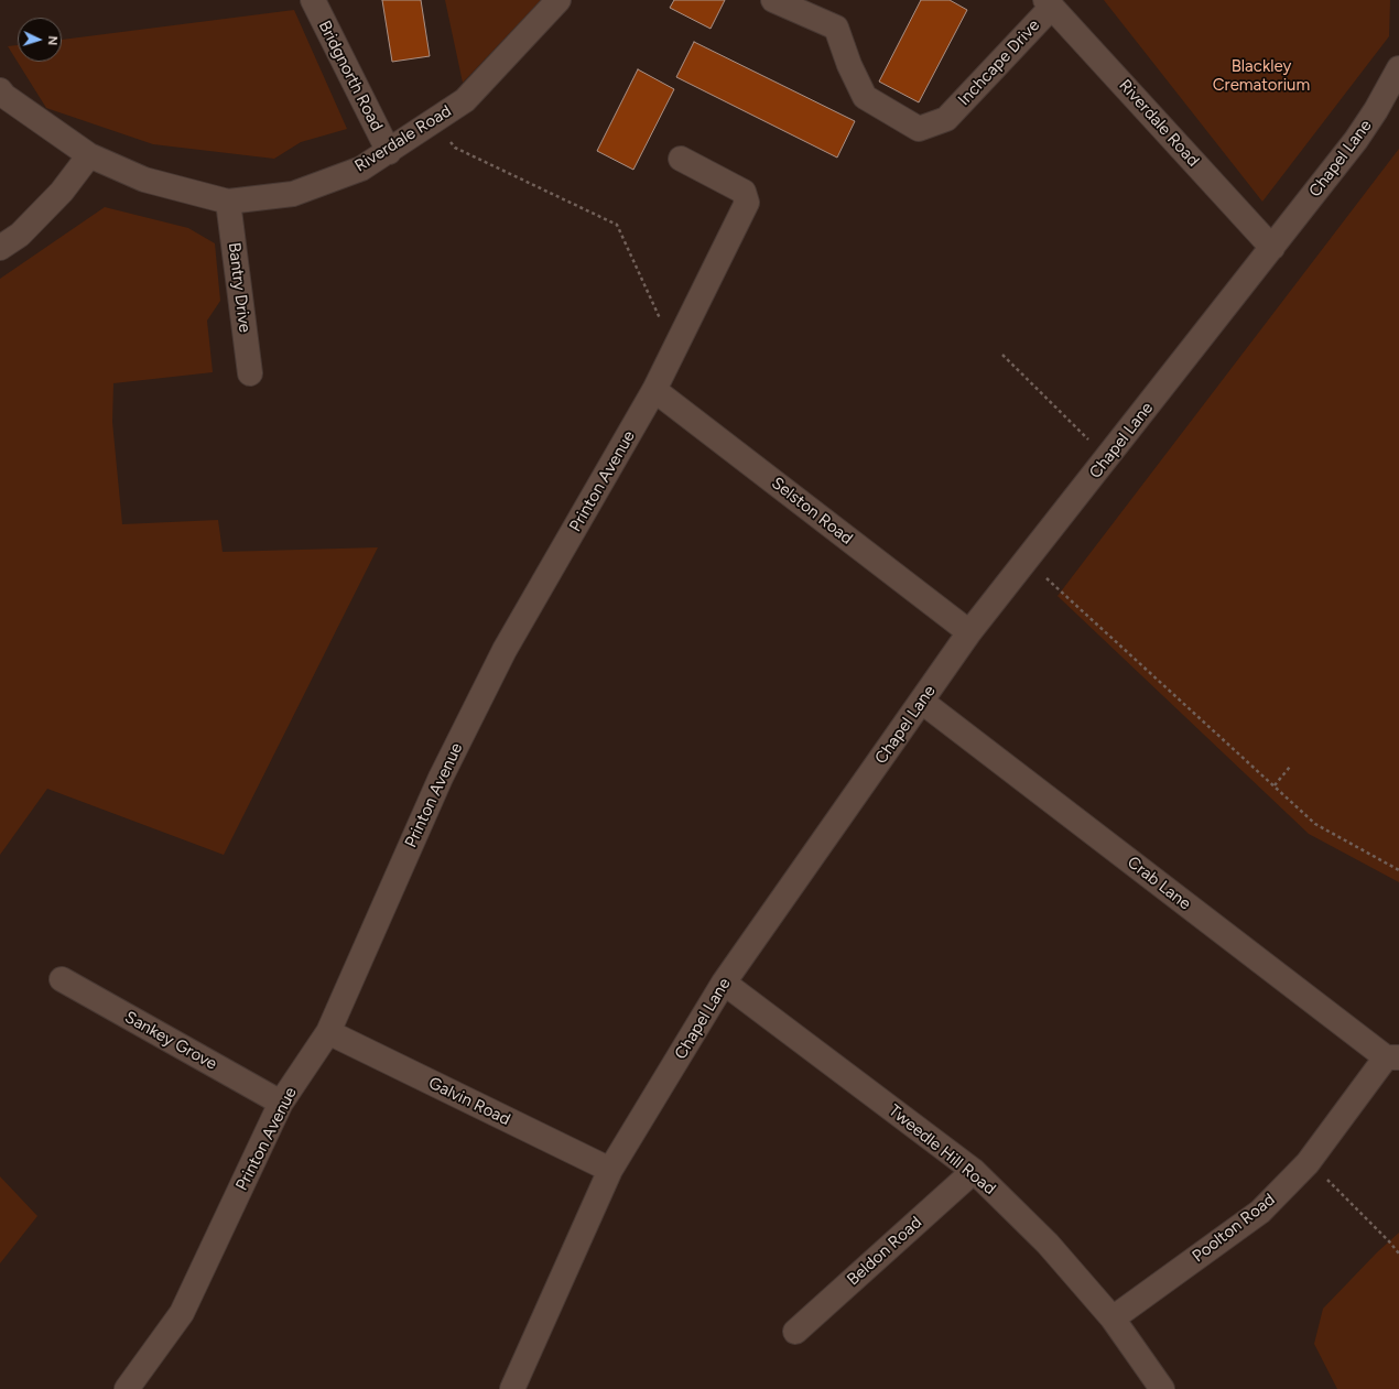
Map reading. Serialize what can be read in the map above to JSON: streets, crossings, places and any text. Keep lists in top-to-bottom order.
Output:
{
  "streets": {
    "street": [
      "Inchcape Drive",
      "Bridgnorth Road",
      "Riverdale Road",
      "Chapel Lane",
      "Bantry Drive",
      "Printon Avenue",
      "Selston Road",
      "Crab Lane",
      "Sankey Grove",
      "Galvin Road",
      "Tweedle Hill Road",
      "Poolton Road",
      "Beldon Road"
    ]
  },
  "crossings": [
    ["Inchcape Drive", "Riverdale Road"],
    ["Bridgnorth Road", "Riverdale Road"],
    ["Riverdale Road", "Chapel Lane"],
    ["Riverdale Road", "Bantry Drive"],
    ["Chapel Lane", "Selston Road"],
    ["Chapel Lane", "Crab Lane"],
    ["Chapel Lane", "Galvin Road"],
    ["Chapel Lane", "Tweedle Hill Road"],
    ["Printon Avenue", "Selston Road"],
    ["Printon Avenue", "Sankey Grove"],
    ["Printon Avenue", "Galvin Road"],
    ["Crab Lane", "Poolton Road"],
    ["Tweedle Hill Road", "Poolton Road"],
    ["Tweedle Hill Road", "Beldon Road"]
  ],
  "parks": ["Blackley Crematorium"],
  "north": "right"
}
